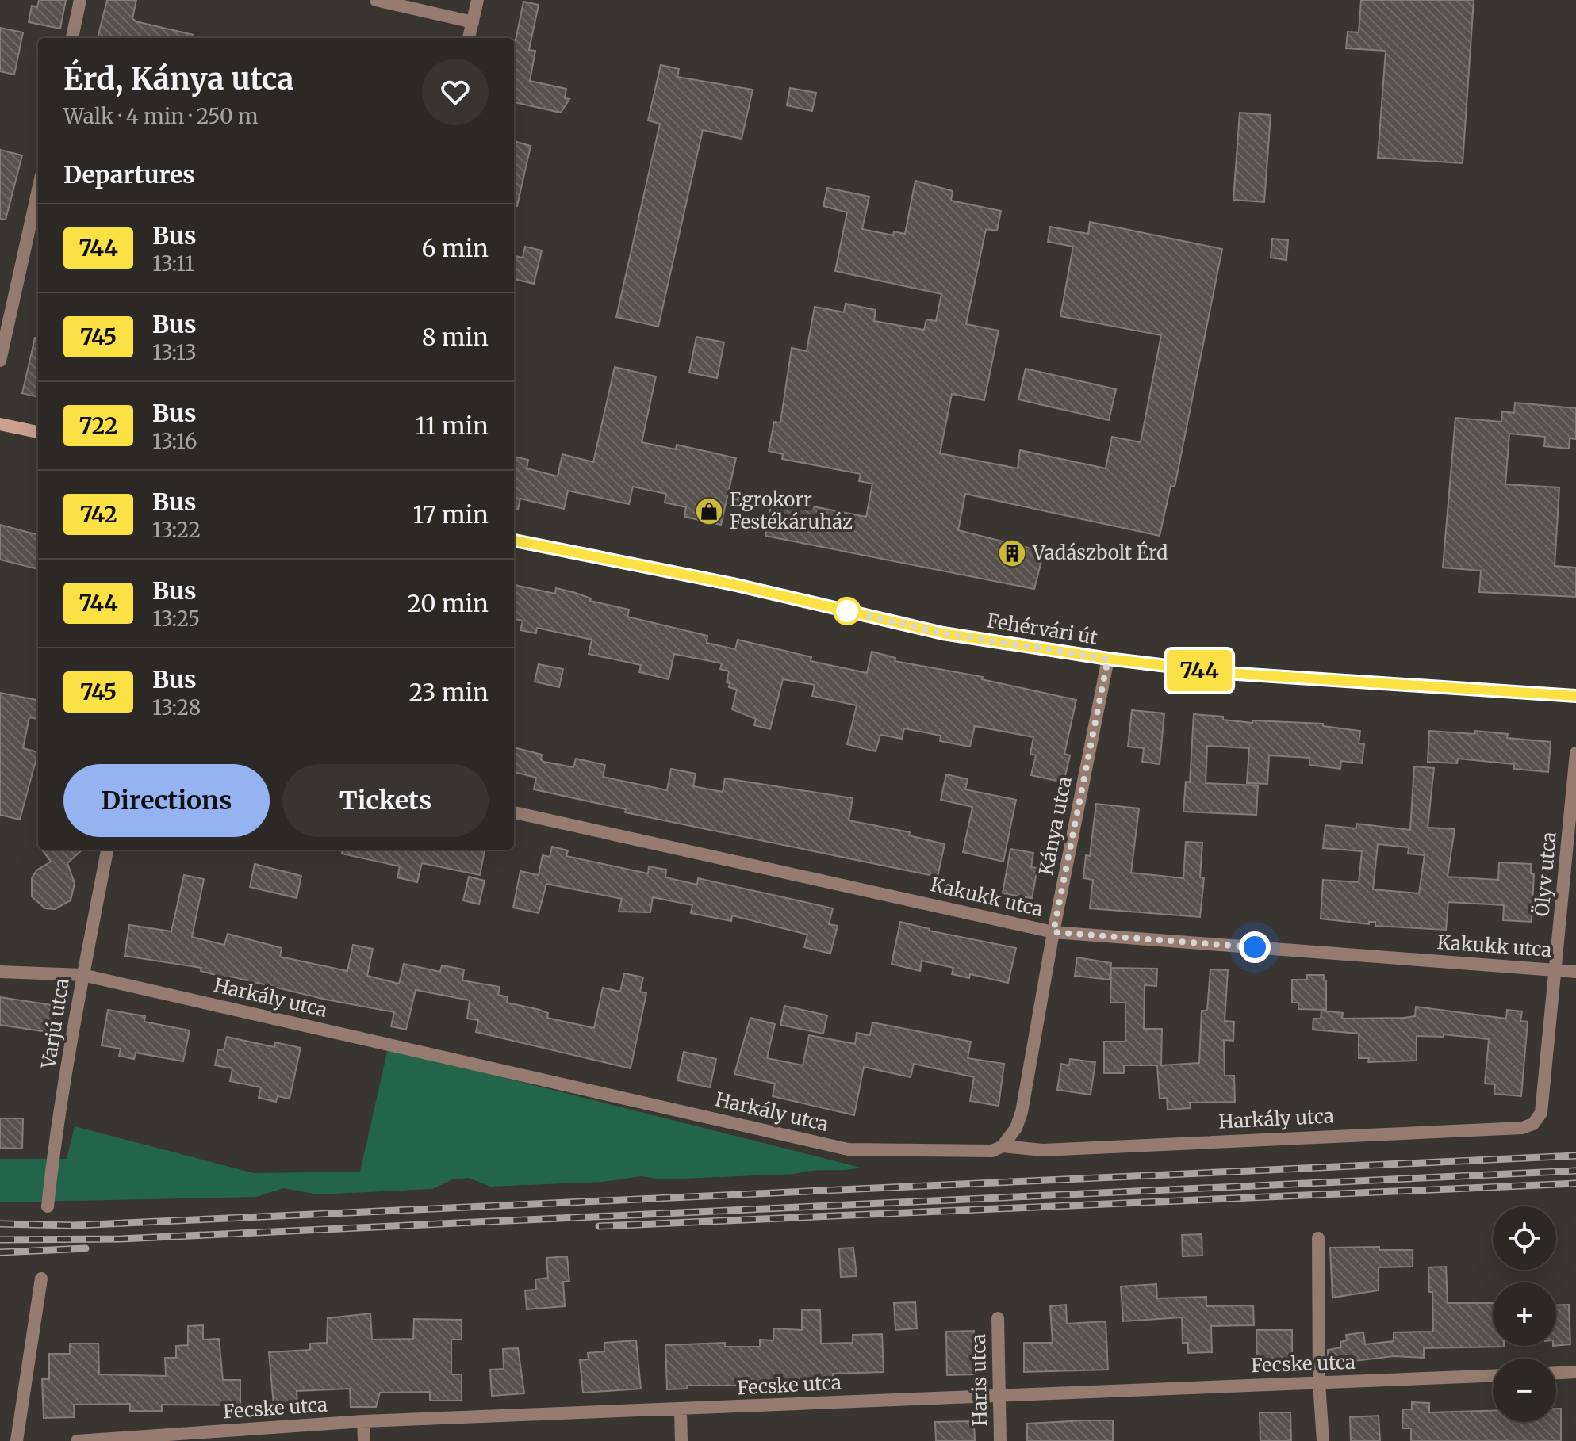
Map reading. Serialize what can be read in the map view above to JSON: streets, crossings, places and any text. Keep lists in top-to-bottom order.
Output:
{
  "streets": {
    "main road": ["Fehérvári út"],
    "street": [
      "Kánya utca",
      "Ölyv utca",
      "Kakukk utca",
      "Harkály utca",
      "Varjú utca",
      "Fecske utca",
      "Haris utca"
    ]
  },
  "crossings": [
    ["Fehérvári út", "Kánya utca"],
    ["Kánya utca", "Kakukk utca"],
    ["Kánya utca", "Harkály utca"],
    ["Ölyv utca", "Kakukk utca"],
    ["Ölyv utca", "Harkály utca"],
    ["Harkály utca", "Varjú utca"],
    ["Fecske utca", "Haris utca"]
  ],
  "places": {
    "shop": ["Egrokorr Festékáruház"],
    "building": ["Vadászbolt Érd"]
  },
  "lines": ["bus line 744"],
  "page": {
    "on_map": "744",
    "heading": [
      ["Érd, Kánya utca", "Walk · 4 min · 250 m"],
      "Departures"
    ],
    "list": [
      {
        "mark": "744",
        "name": "Bus",
        "note": "13:11",
        "value": "6 min"
      },
      {
        "mark": "745",
        "name": "Bus",
        "note": "13:13",
        "value": "8 min"
      },
      {
        "mark": "722",
        "name": "Bus",
        "note": "13:16",
        "value": "11 min"
      },
      {
        "mark": "742",
        "name": "Bus",
        "note": "13:22",
        "value": "17 min"
      },
      {
        "mark": "744",
        "name": "Bus",
        "note": "13:25",
        "value": "20 min"
      },
      {
        "mark": "745",
        "name": "Bus",
        "note": "13:28",
        "value": "23 min"
      }
    ],
    "buttons": ["Directions", "Tickets"],
    "map_buttons": ["+", "−"]
  }
}
